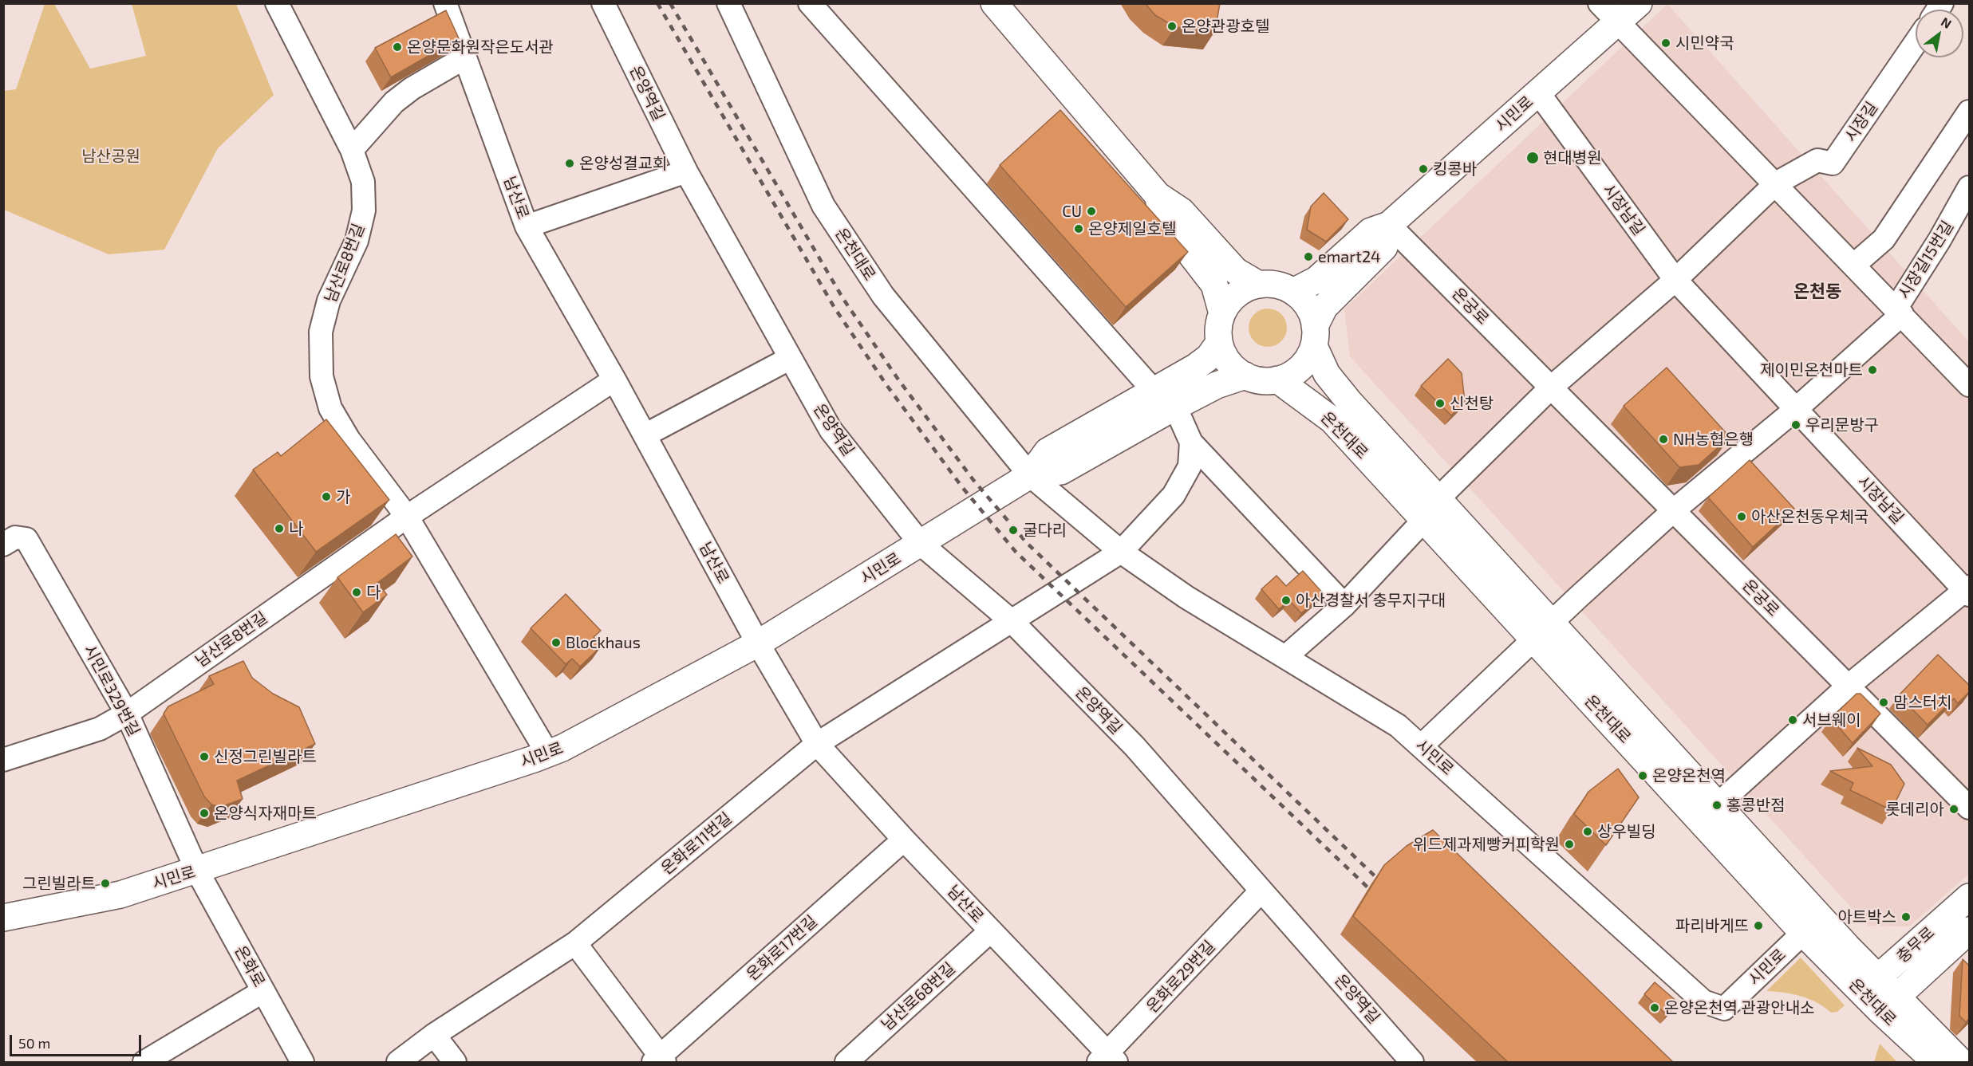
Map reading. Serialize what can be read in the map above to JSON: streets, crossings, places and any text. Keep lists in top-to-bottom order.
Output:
{
  "streets": {
    "main road": ["시민로", "온천대로", "충무로"],
    "street": [
      "온양역길",
      "시장길",
      "남산로",
      "시장남길",
      "시장길15번길",
      "남산로8번길",
      "온궁로",
      "시민로329번길",
      "온화로11번길",
      "온화로17번길",
      "온화로",
      "온화로29번길",
      "남산로68번길"
    ]
  },
  "crossings": [
    ["온양역길", "시민로"],
    ["온양역길", "온화로29번길"],
    ["시민로", "남산로"],
    ["시민로", "시장남길"],
    ["시민로", "온천대로"],
    ["시민로", "남산로8번길"],
    ["시민로", "온궁로"],
    ["시민로", "시민로329번길"],
    ["시민로", "온화로"],
    ["남산로", "온화로11번길"],
    ["남산로", "온화로17번길"],
    ["남산로", "온화로29번길"],
    ["남산로", "남산로68번길"],
    ["온천대로", "충무로"],
    ["남산로8번길", "시민로329번길"],
    ["시민로329번길", "온화로"]
  ],
  "districts": ["온천동"],
  "parks": ["남산공원"],
  "places": [
    "온양관광호텔",
    "시민약국",
    "온양문화원작은도서관",
    "현대병원",
    "온양성결교회",
    "킹콩바",
    "CU",
    "온양제일호텔",
    "emart24",
    "제이민온천마트",
    "신천탕",
    "우리문방구",
    "NH농협은행",
    "가",
    "아산온천동우체국",
    "나",
    "굴다리",
    "다",
    "아산경찰서 충무지구대",
    "Blockhaus",
    "맘스터치",
    "서브웨이",
    "신정그린빌라트",
    "온양온천역",
    "홍콩반점",
    "롯데리아",
    "온양식자재마트",
    "상우빌딩",
    "위드제과제빵커피학원",
    "그린빌라트",
    "아트박스",
    "파리바게뜨",
    "온양온천역 관광안내소"
  ],
  "scale_bar": "50 m",
  "north": "top right"
}
